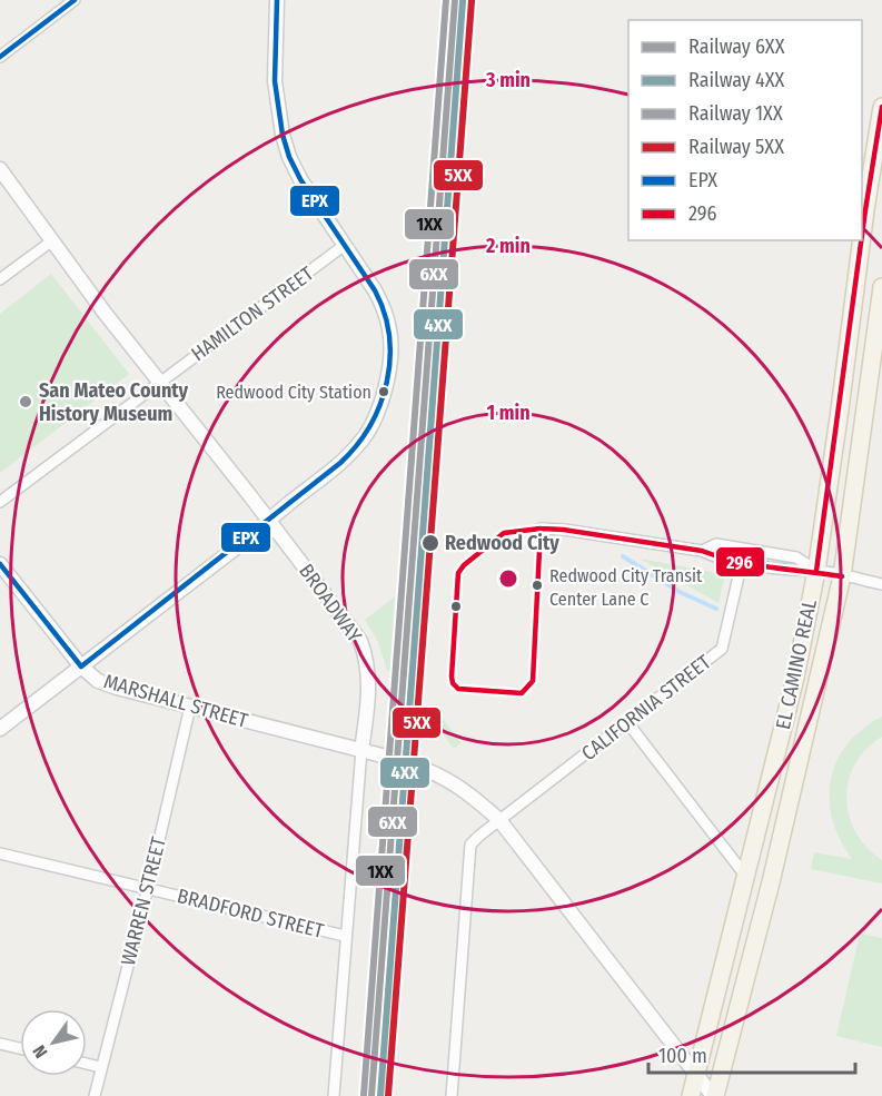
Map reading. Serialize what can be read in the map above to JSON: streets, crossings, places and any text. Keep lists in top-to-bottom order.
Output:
{
  "streets": {
    "main road": ["EL CAMINO REAL"],
    "street": [
      "HAMILTON STREET",
      "BROADWAY",
      "MARSHALL STREET",
      "CALIFORNIA STREET",
      "WARREN STREET",
      "BRADFORD STREET"
    ]
  },
  "crossings": [
    ["HAMILTON STREET", "BROADWAY"],
    ["BROADWAY", "MARSHALL STREET"],
    ["MARSHALL STREET", "WARREN STREET"],
    ["WARREN STREET", "BRADFORD STREET"]
  ],
  "places": [
    "Redwood City Station",
    "San Mateo County History Museum",
    "Redwood City",
    "Redwood City Transit Center Lane C"
  ],
  "lines": [
    "rail line 6XX",
    "rail line 1XX",
    "transit line EPX",
    "rail line 4XX",
    "rail line 5XX",
    "transit line 296"
  ],
  "legend": [
    "Railway 6XX",
    "Railway 4XX",
    "Railway 1XX",
    "Railway 5XX",
    "EPX",
    "296"
  ],
  "scale_bar": "100 m",
  "north": "bottom left",
  "rings": ["3 min", "2 min", "1 min"]
}
